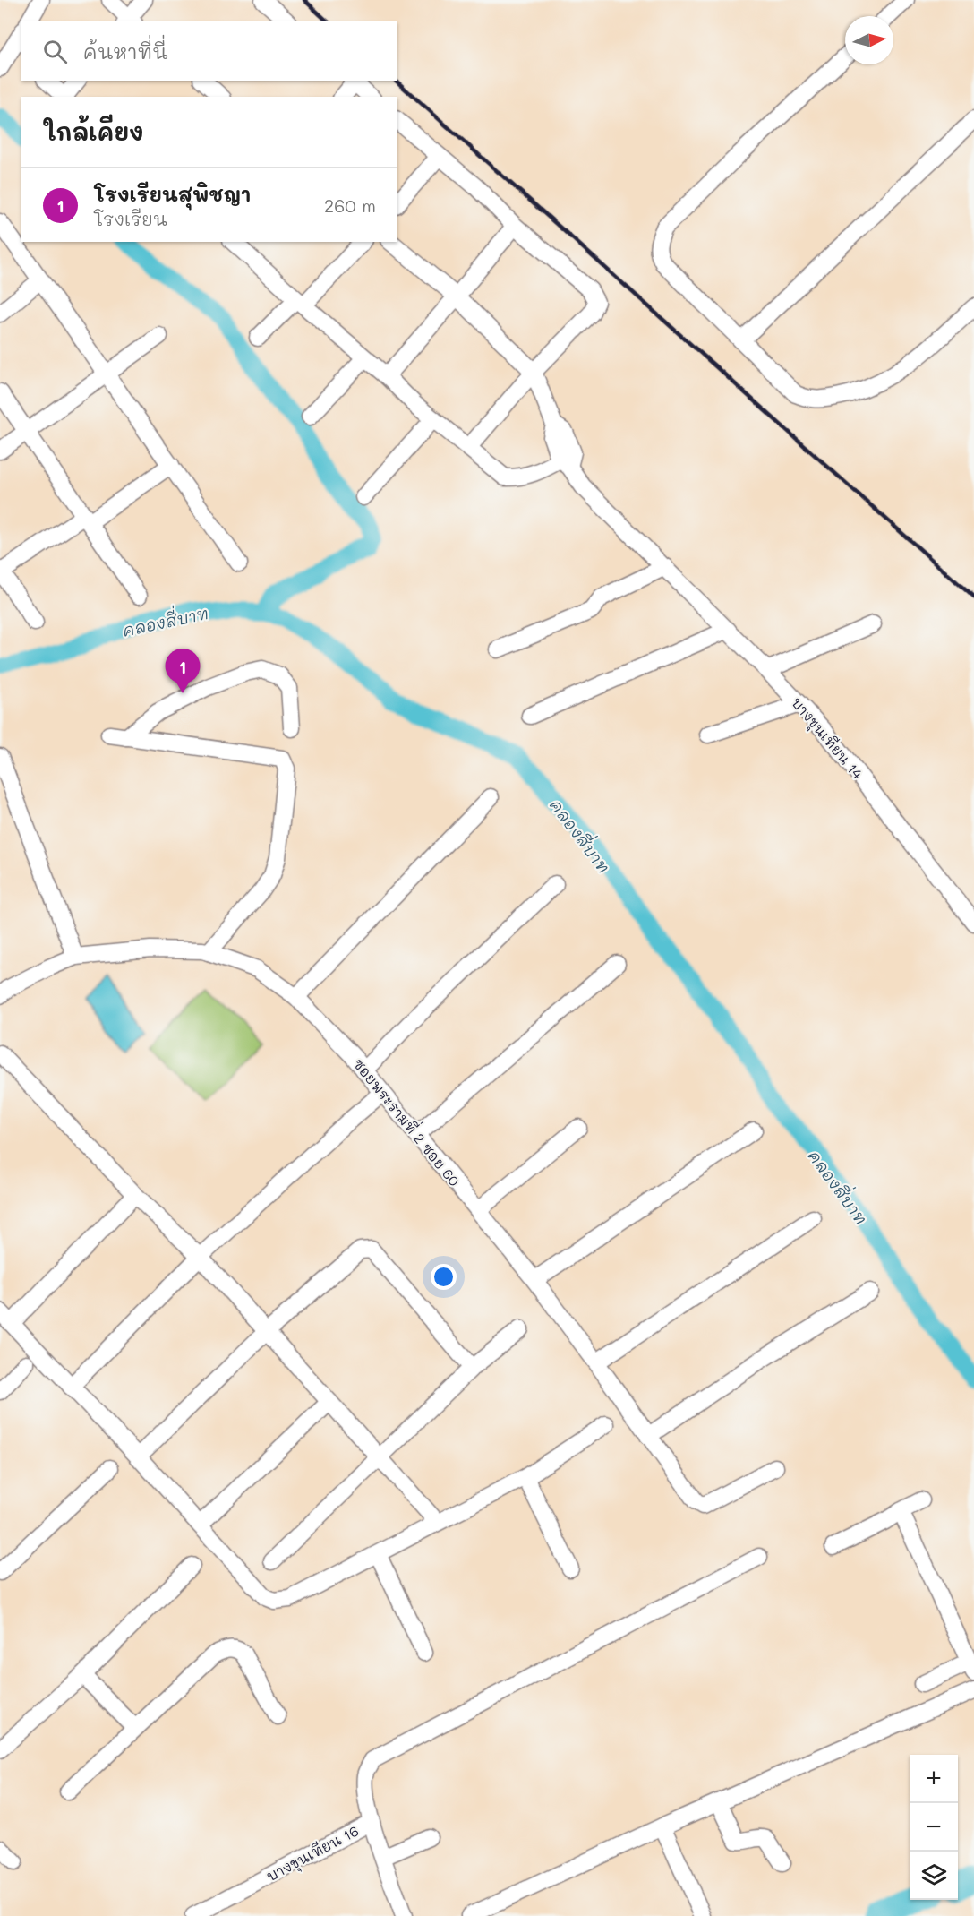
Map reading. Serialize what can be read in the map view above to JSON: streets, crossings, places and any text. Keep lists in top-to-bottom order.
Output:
{
  "streets": {
    "street": ["บางขุนเทียน 14", "ซอยพระรามที่ 2 ซอย 60", "บางขุนเทียน 16"]
  },
  "water": ["คลองสี่บาท"],
  "north": "right",
  "page": {
    "search": "ค้นหาที่นี่",
    "heading": "ใกล้เคียง",
    "list": [
      {
        "mark": "1",
        "name": "โรงเรียนสุพิชญา",
        "note": "โรงเรียน",
        "value": "260 m"
      }
    ],
    "pins": "1",
    "map_buttons": ["+", "−"]
  }
}
